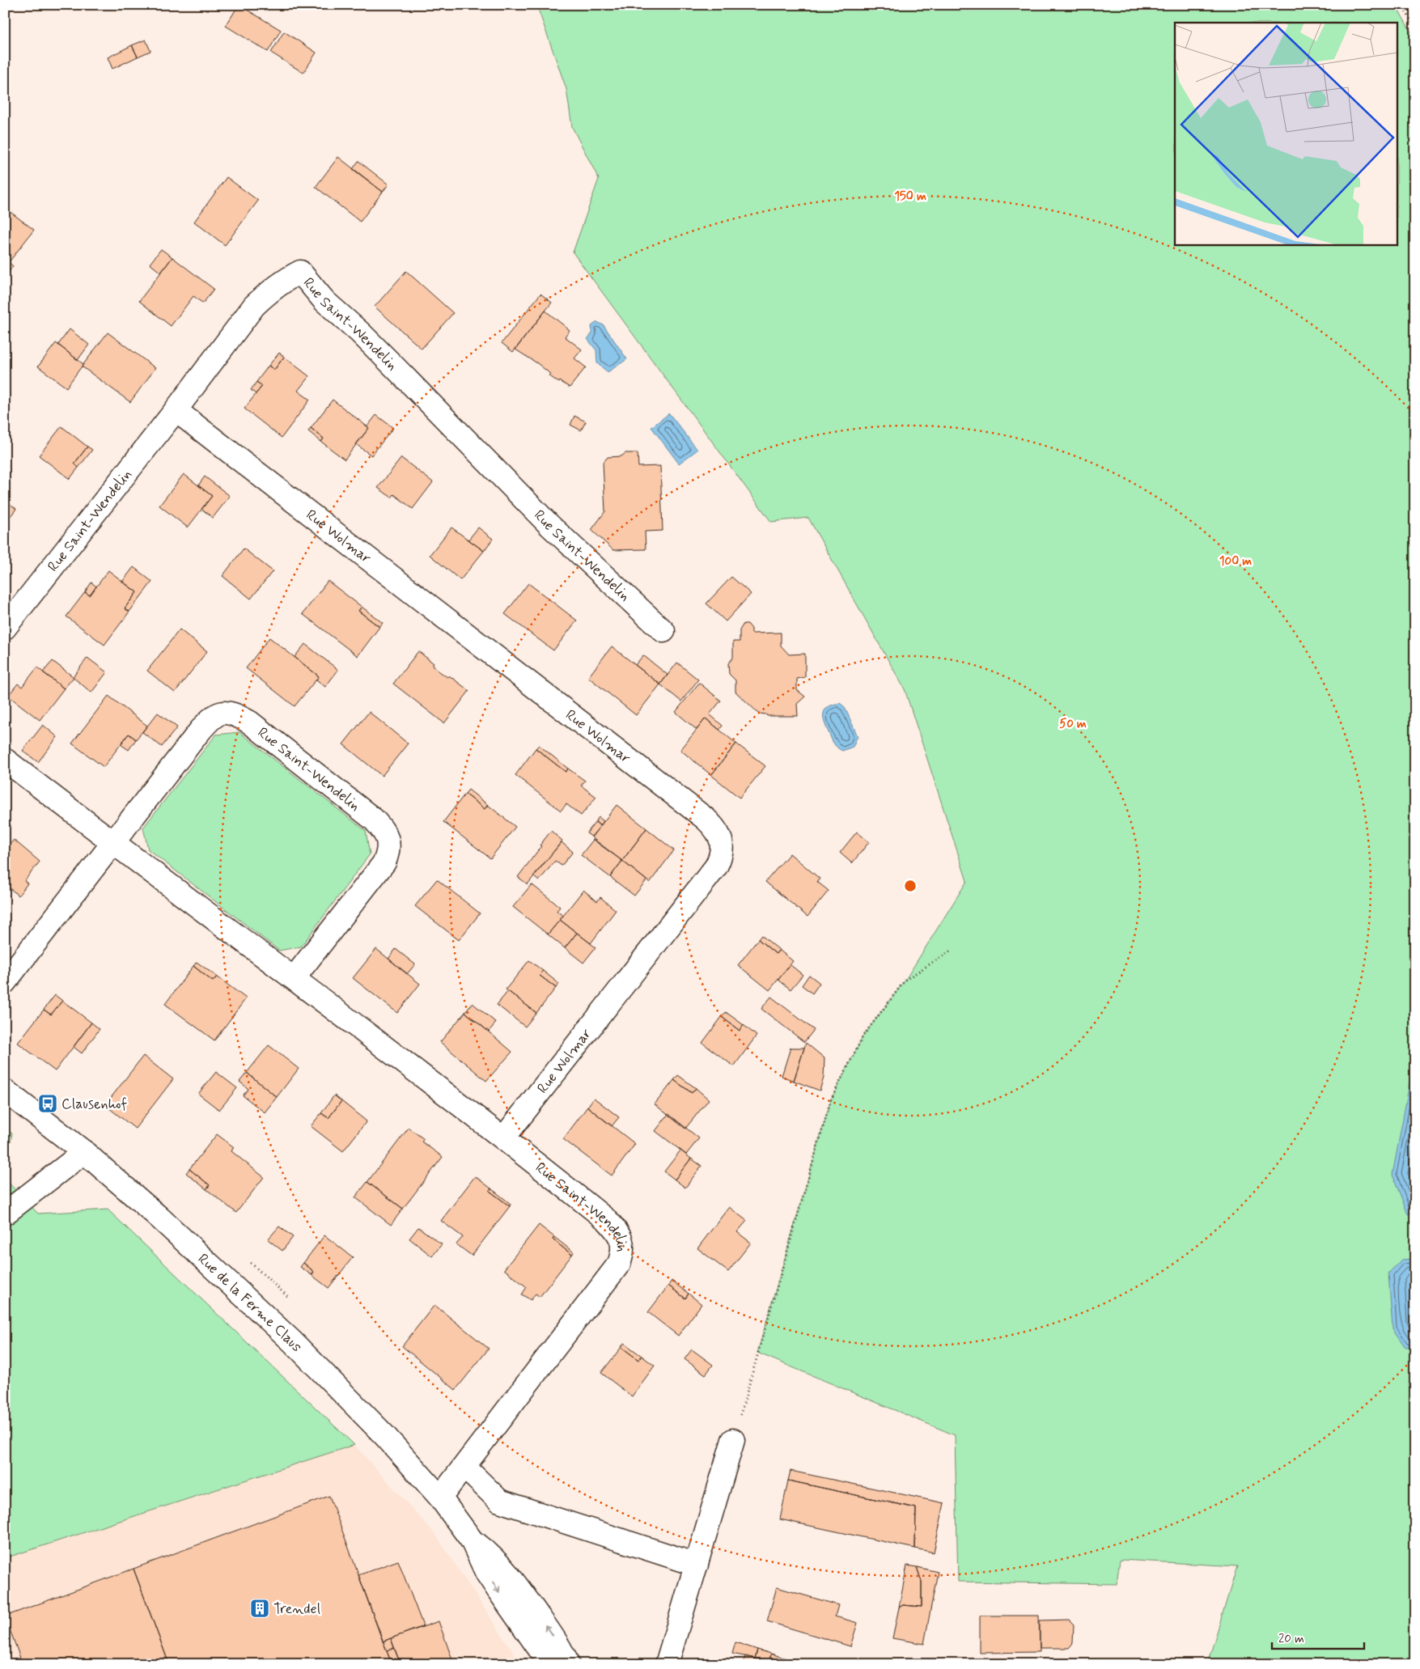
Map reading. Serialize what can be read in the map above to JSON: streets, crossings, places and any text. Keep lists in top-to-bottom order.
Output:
{
  "streets": {
    "street": ["Rue Saint-Wendelin", "Rue Wolmar", "Rue de la Ferme Claus"]
  },
  "crossings": [
    ["Rue Saint-Wendelin", "Rue Wolmar"],
    ["Rue Saint-Wendelin", "Rue de la Ferme Claus"]
  ],
  "places": {
    "bus stop": ["Clausenhof"],
    "building": ["Trendel"]
  },
  "scale_bar": "20 m",
  "rings": ["150 m", "100 m", "50 m"]
}
